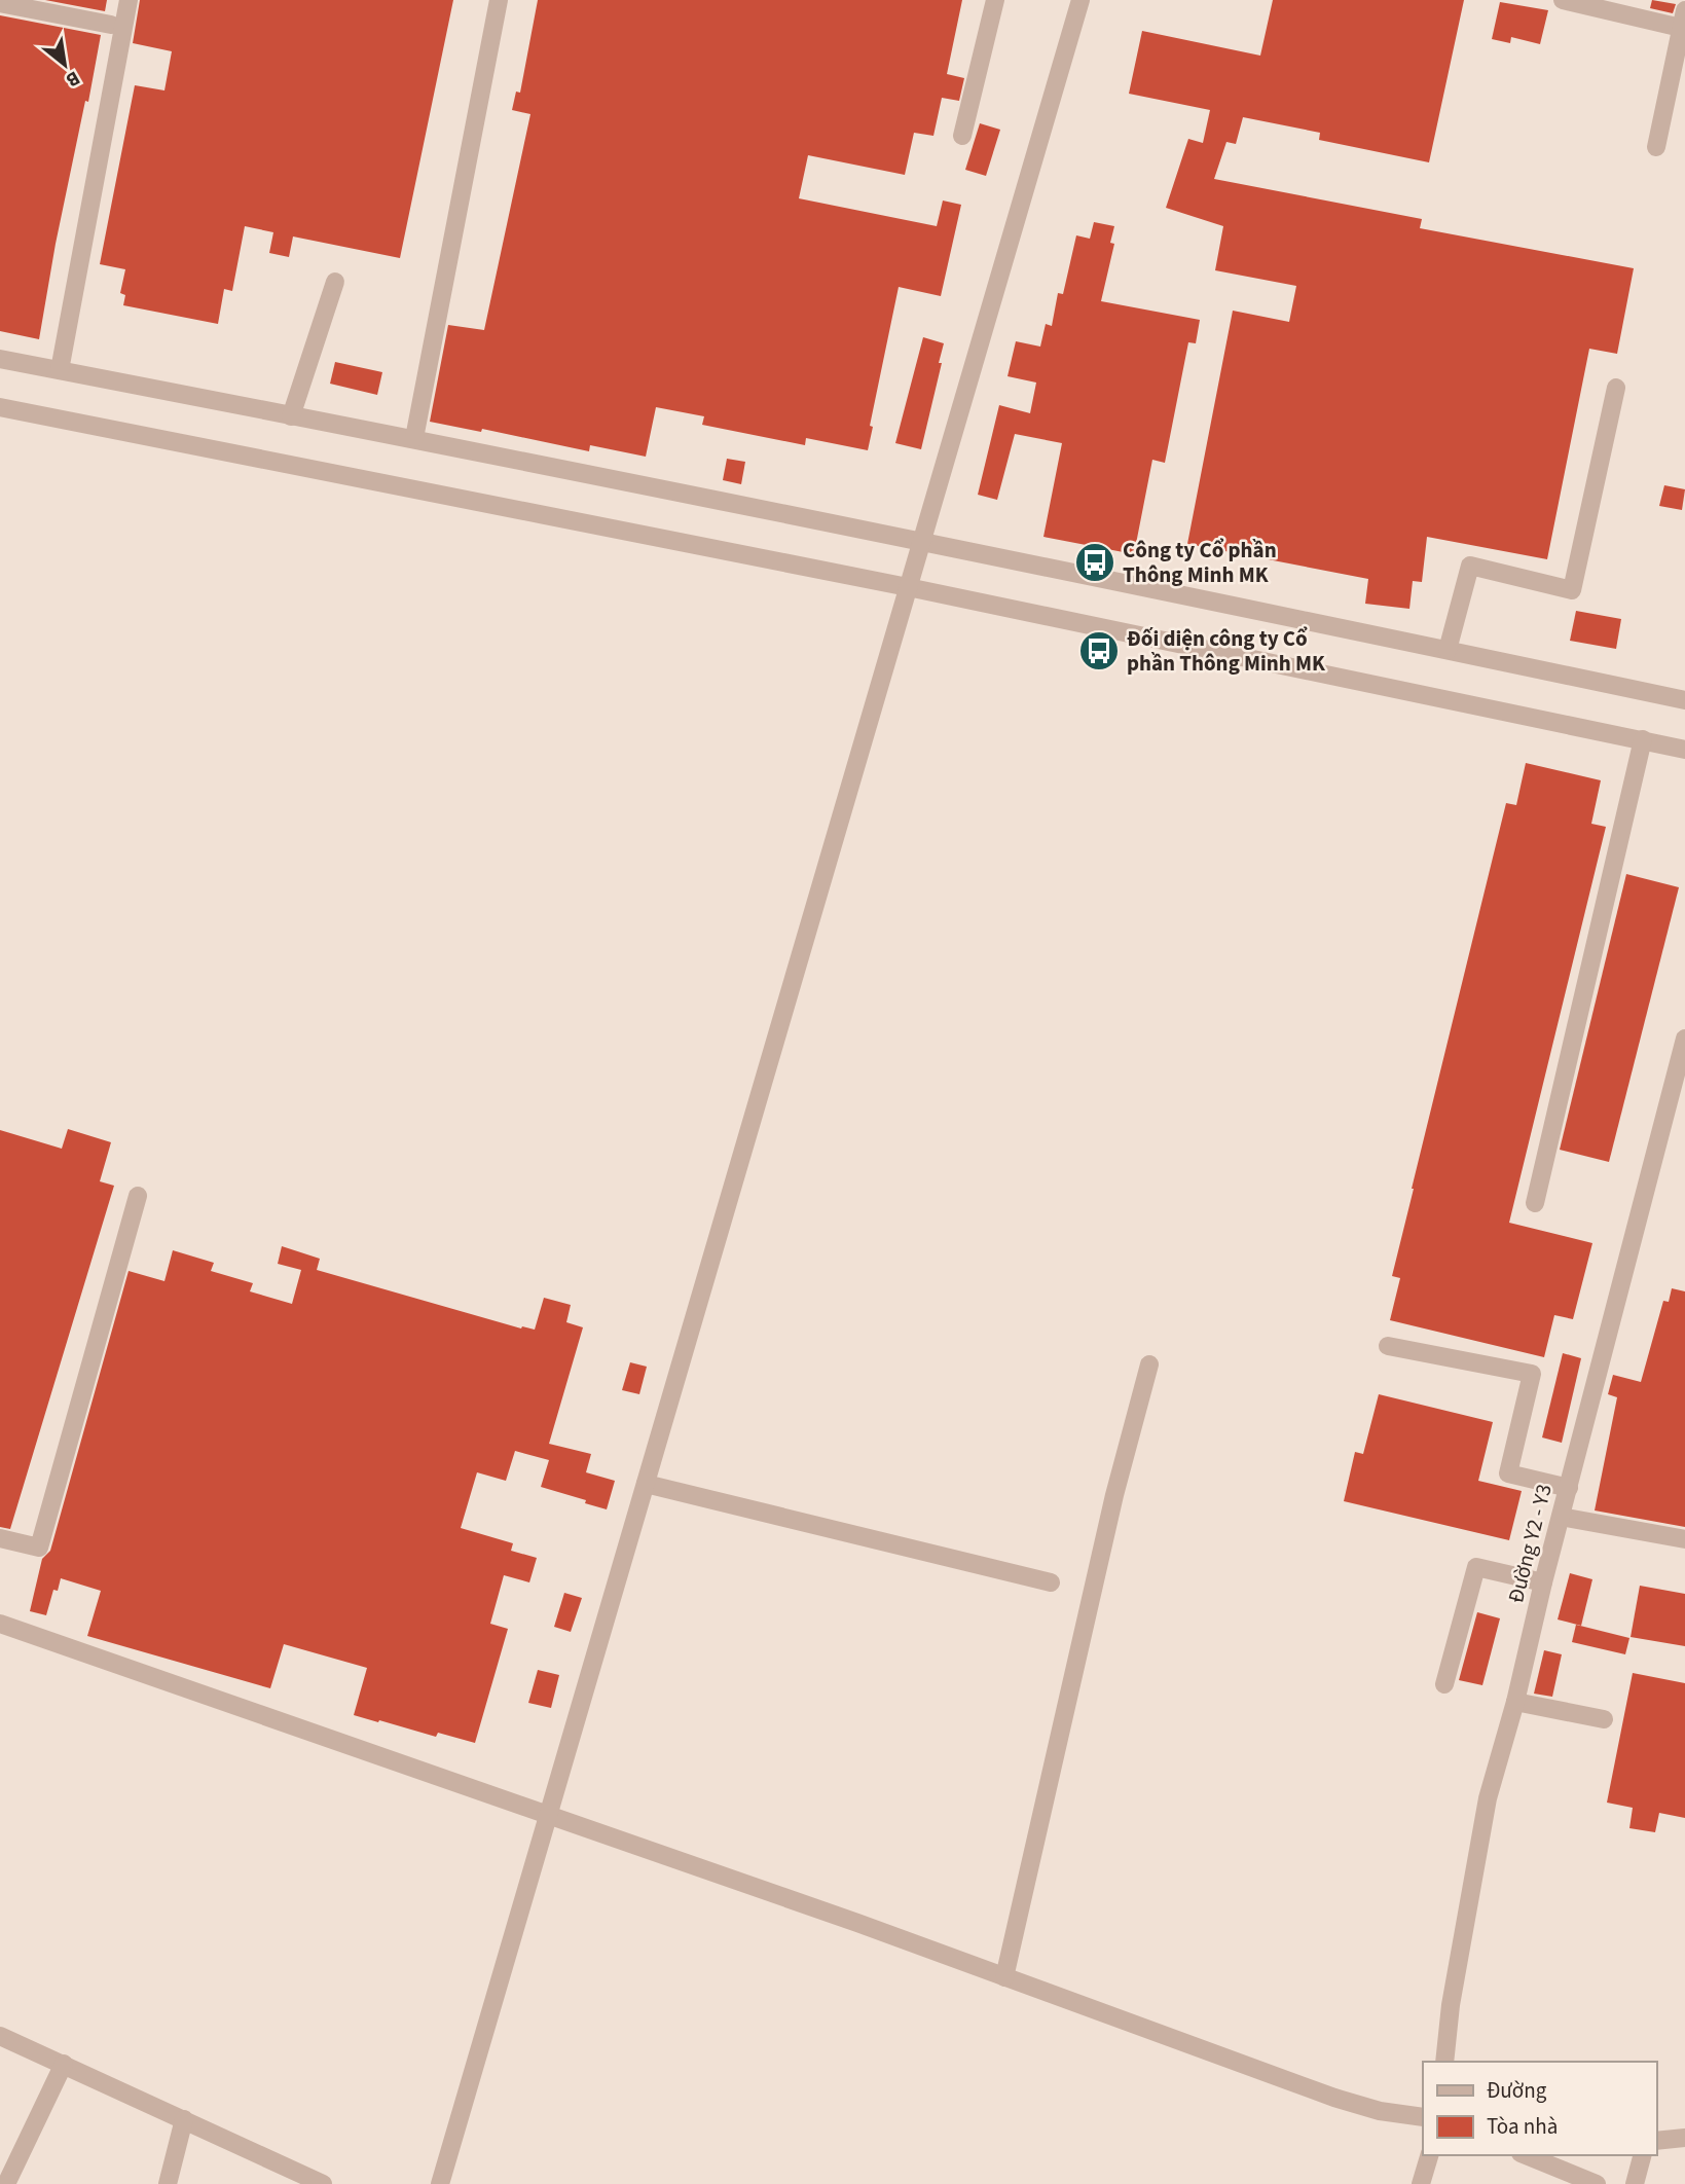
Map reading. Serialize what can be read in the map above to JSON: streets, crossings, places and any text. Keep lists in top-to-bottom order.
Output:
{
  "streets": {
    "street": ["Đường Y2 - Y3"]
  },
  "places": {
    "bus stop": ["Công ty Cổ phần Thông Minh MK", "Đối diện công ty Cổ phần Thông Minh MK"]
  },
  "legend": ["Đường", "Tòa nhà"],
  "north": "bottom right"
}
